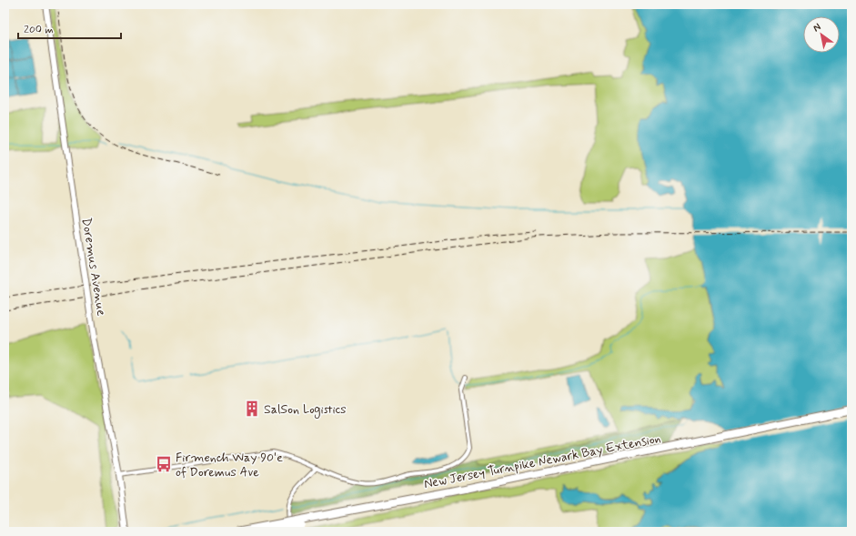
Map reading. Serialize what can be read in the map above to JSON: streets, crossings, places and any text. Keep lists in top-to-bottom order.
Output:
{
  "streets": {
    "highway": ["New Jersey Turnpike Newark Bay Extension"],
    "main road": ["Doremus Avenue"]
  },
  "places": {
    "building": ["SalSon Logistics"],
    "bus stop": ["Firmench Way 90'e of Doremus Ave"]
  },
  "scale_bar": "200 m",
  "north": "top left"
}
